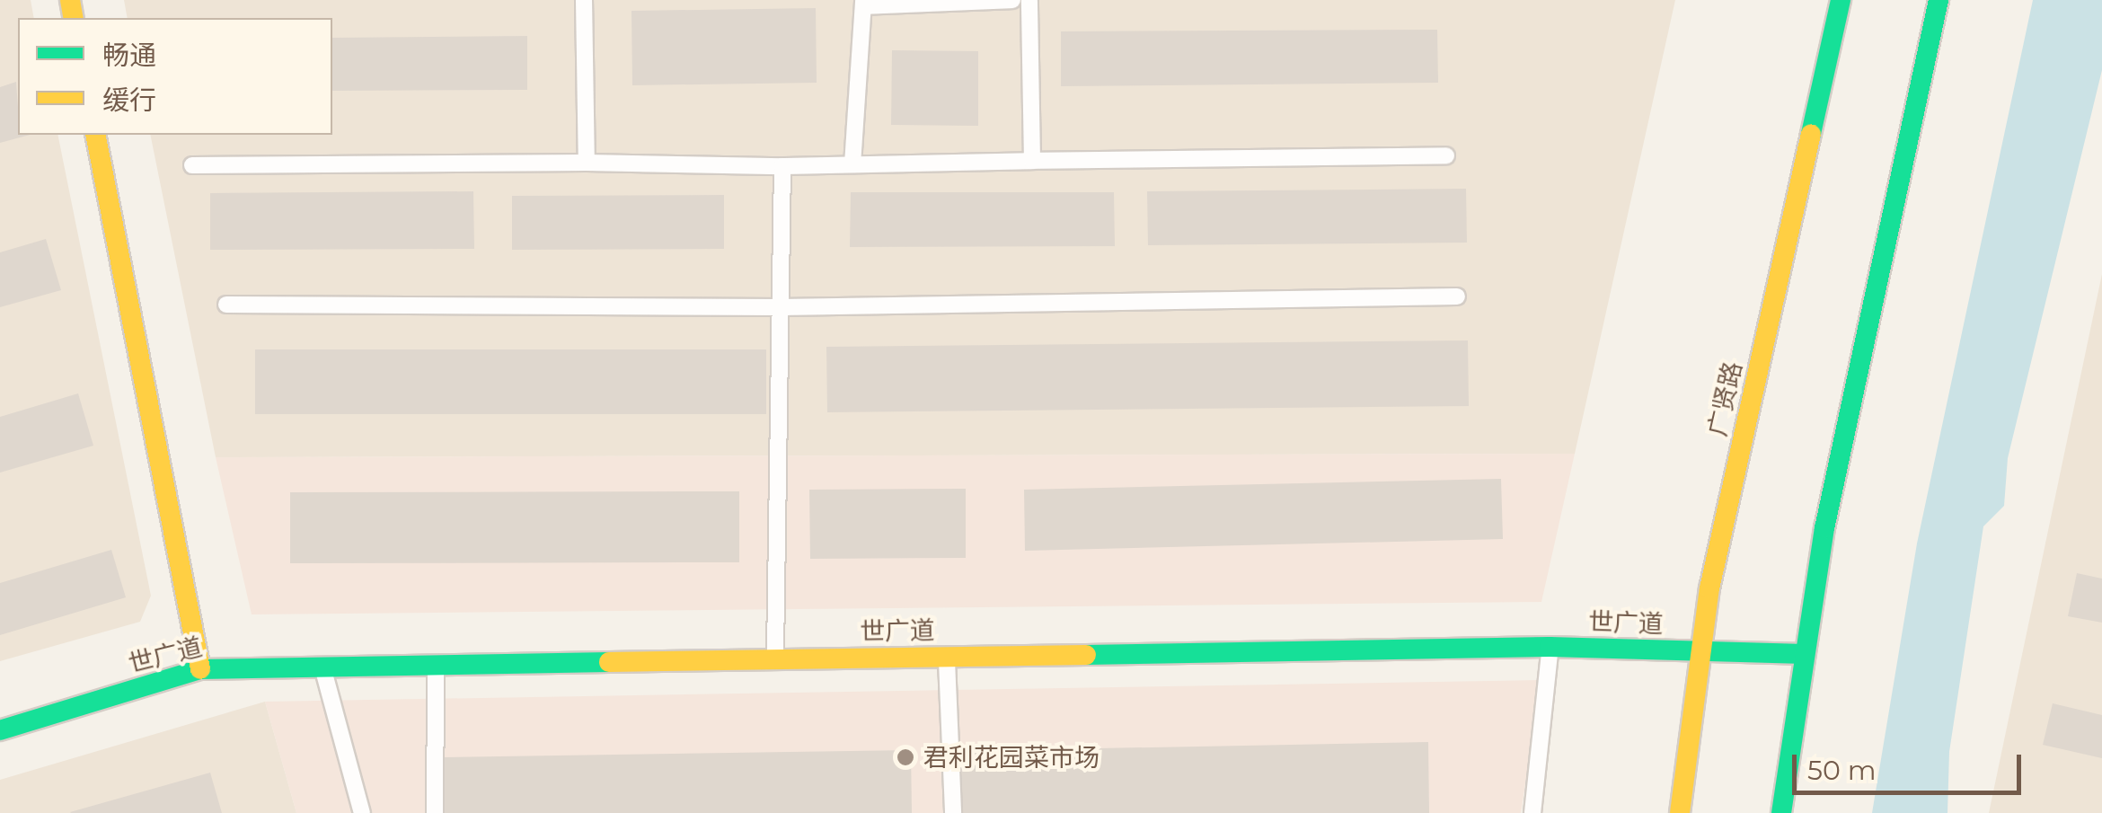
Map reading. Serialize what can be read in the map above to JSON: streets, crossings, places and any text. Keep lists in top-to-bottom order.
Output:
{
  "streets": {
    "street": ["广贤路", "世广道"]
  },
  "crossings": [
    ["广贤路", "世广道"]
  ],
  "places": ["君利花园菜市场"],
  "legend": ["畅通", "缓行"],
  "scale_bar": "50 m"
}
